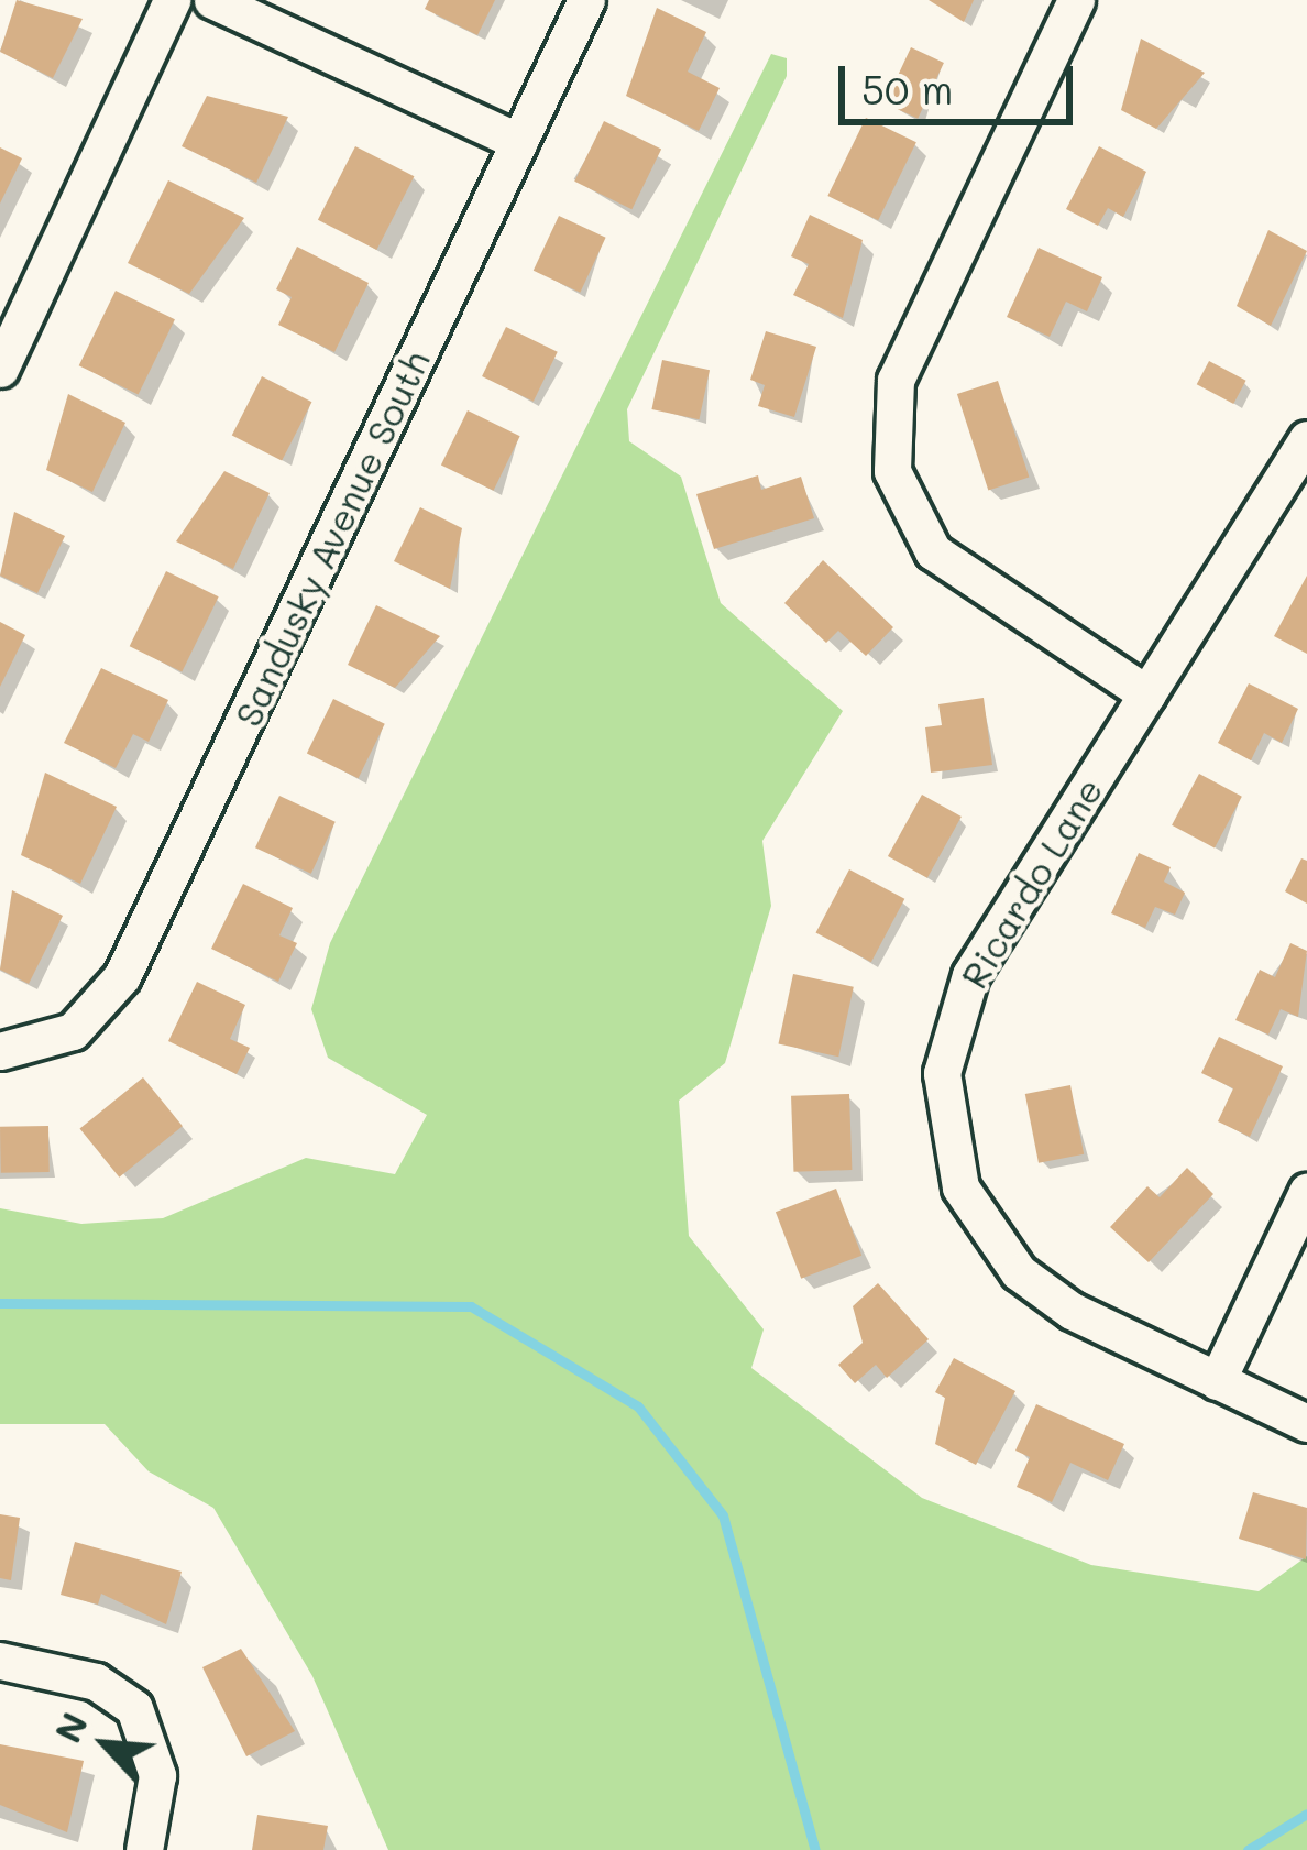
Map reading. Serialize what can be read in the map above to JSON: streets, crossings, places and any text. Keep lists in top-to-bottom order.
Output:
{
  "streets": {
    "street": ["Sandusky Avenue South", "Ricardo Lane"]
  },
  "scale_bar": "50 m",
  "north": "top left"
}
